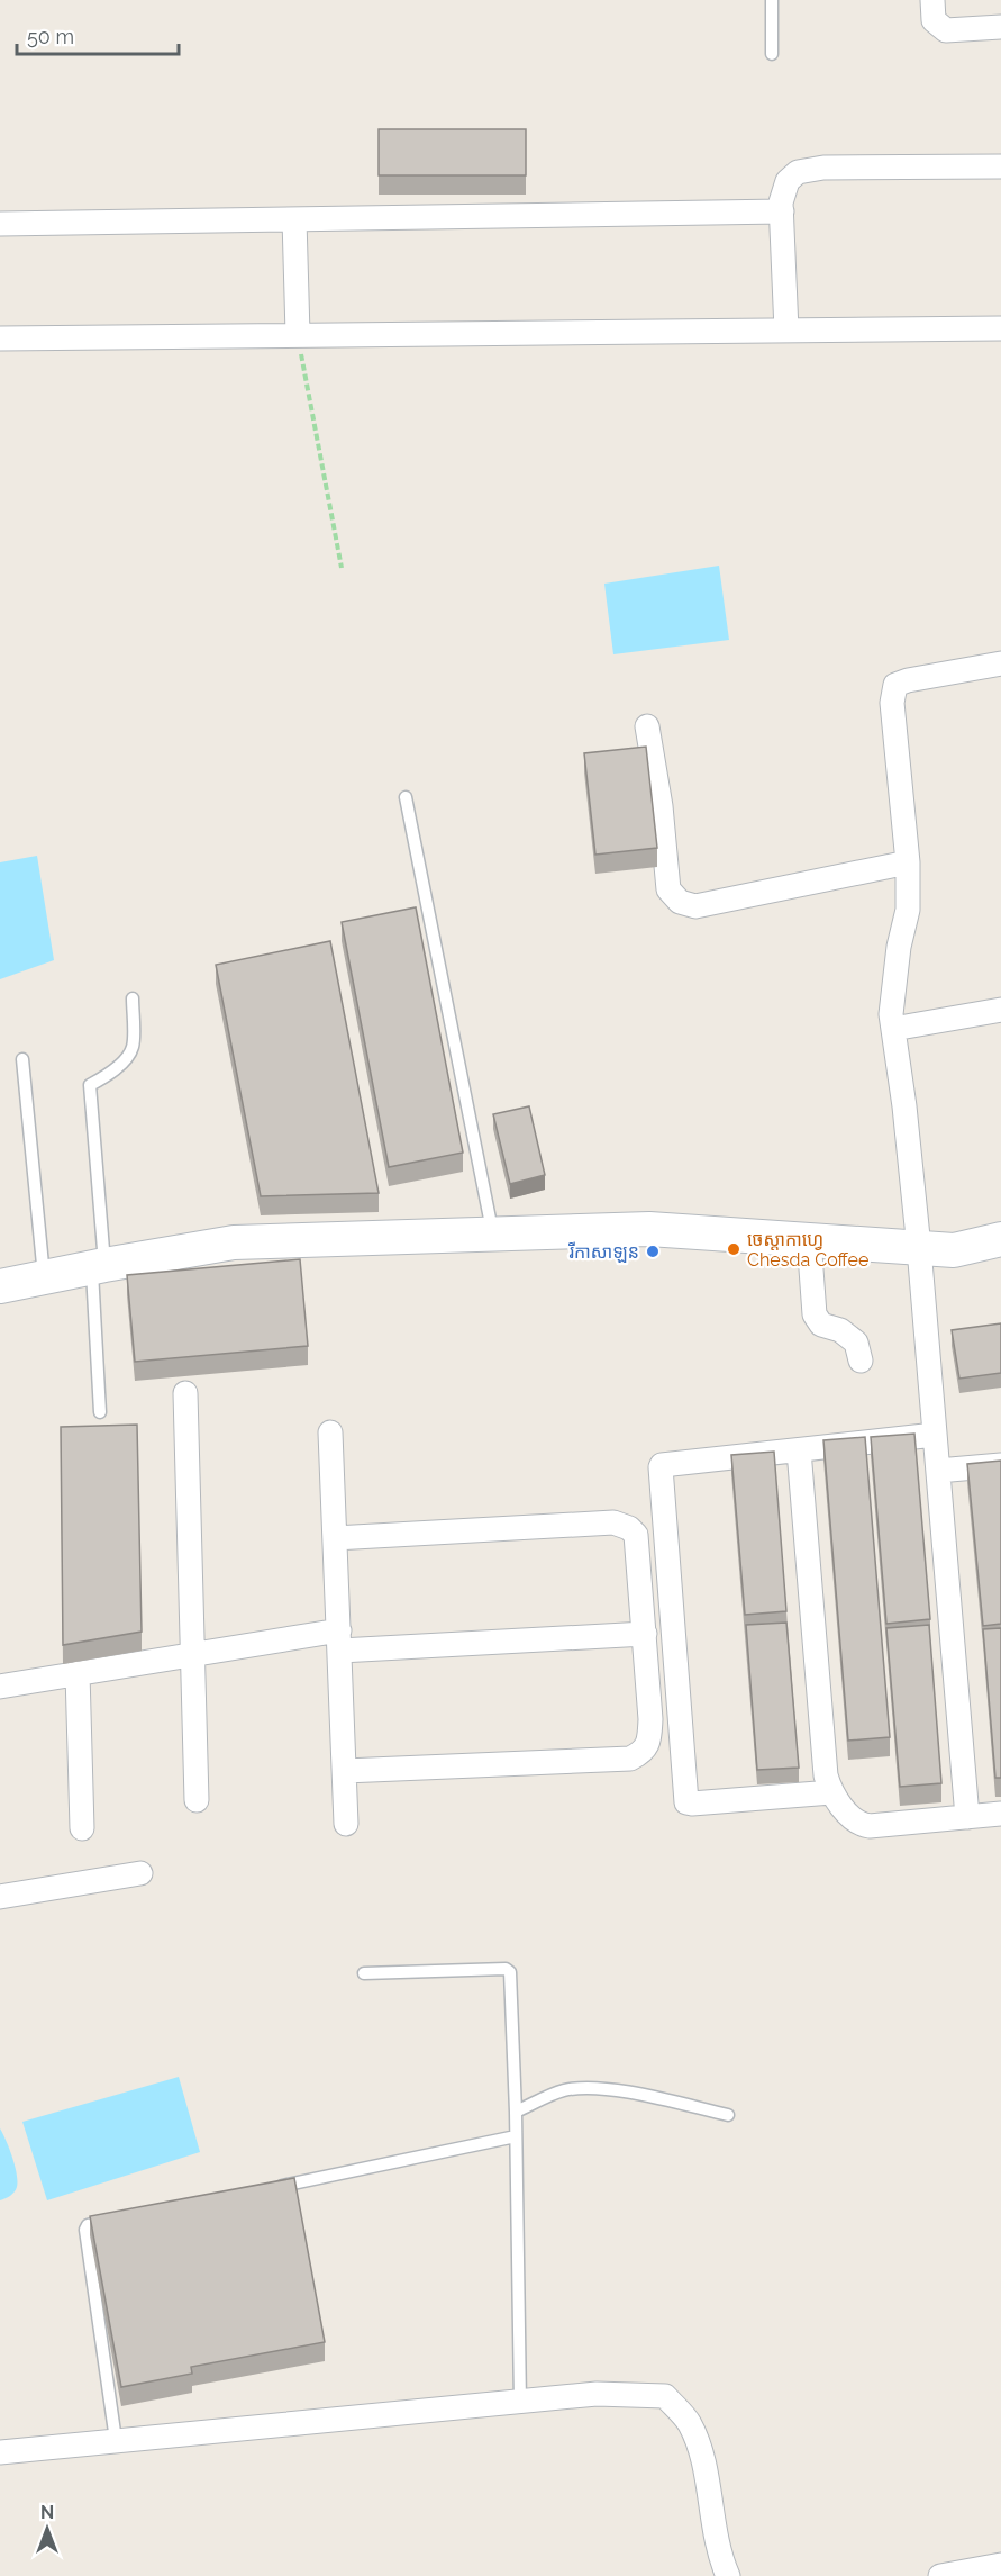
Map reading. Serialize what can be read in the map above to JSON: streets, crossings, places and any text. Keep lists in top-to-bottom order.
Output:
{
  "places": ["ចេស្ដាកាហ្វេ Chesda Coffee", "រីកាសាឡន"],
  "scale_bar": "50 m",
  "north": "top"
}
